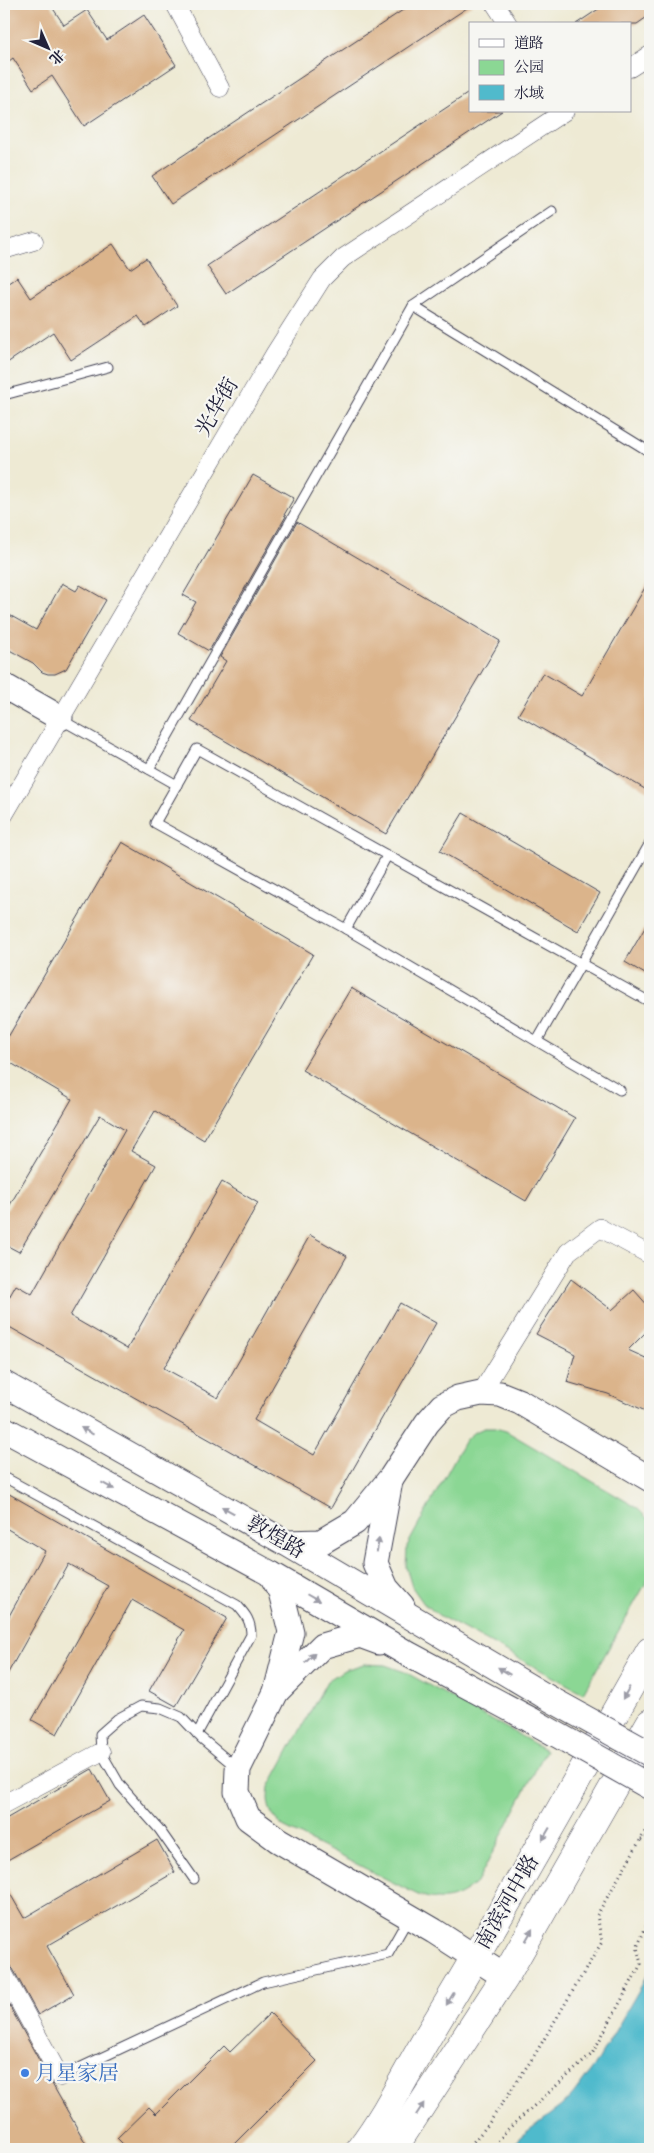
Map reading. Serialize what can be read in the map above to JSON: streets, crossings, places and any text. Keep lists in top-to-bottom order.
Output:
{
  "streets": {
    "highway": ["南滨河中路"],
    "main road": ["敦煌路"],
    "street": ["光华街"]
  },
  "places": ["月星家居"],
  "legend": ["道路", "公园", "水域"],
  "north": "bottom right"
}
